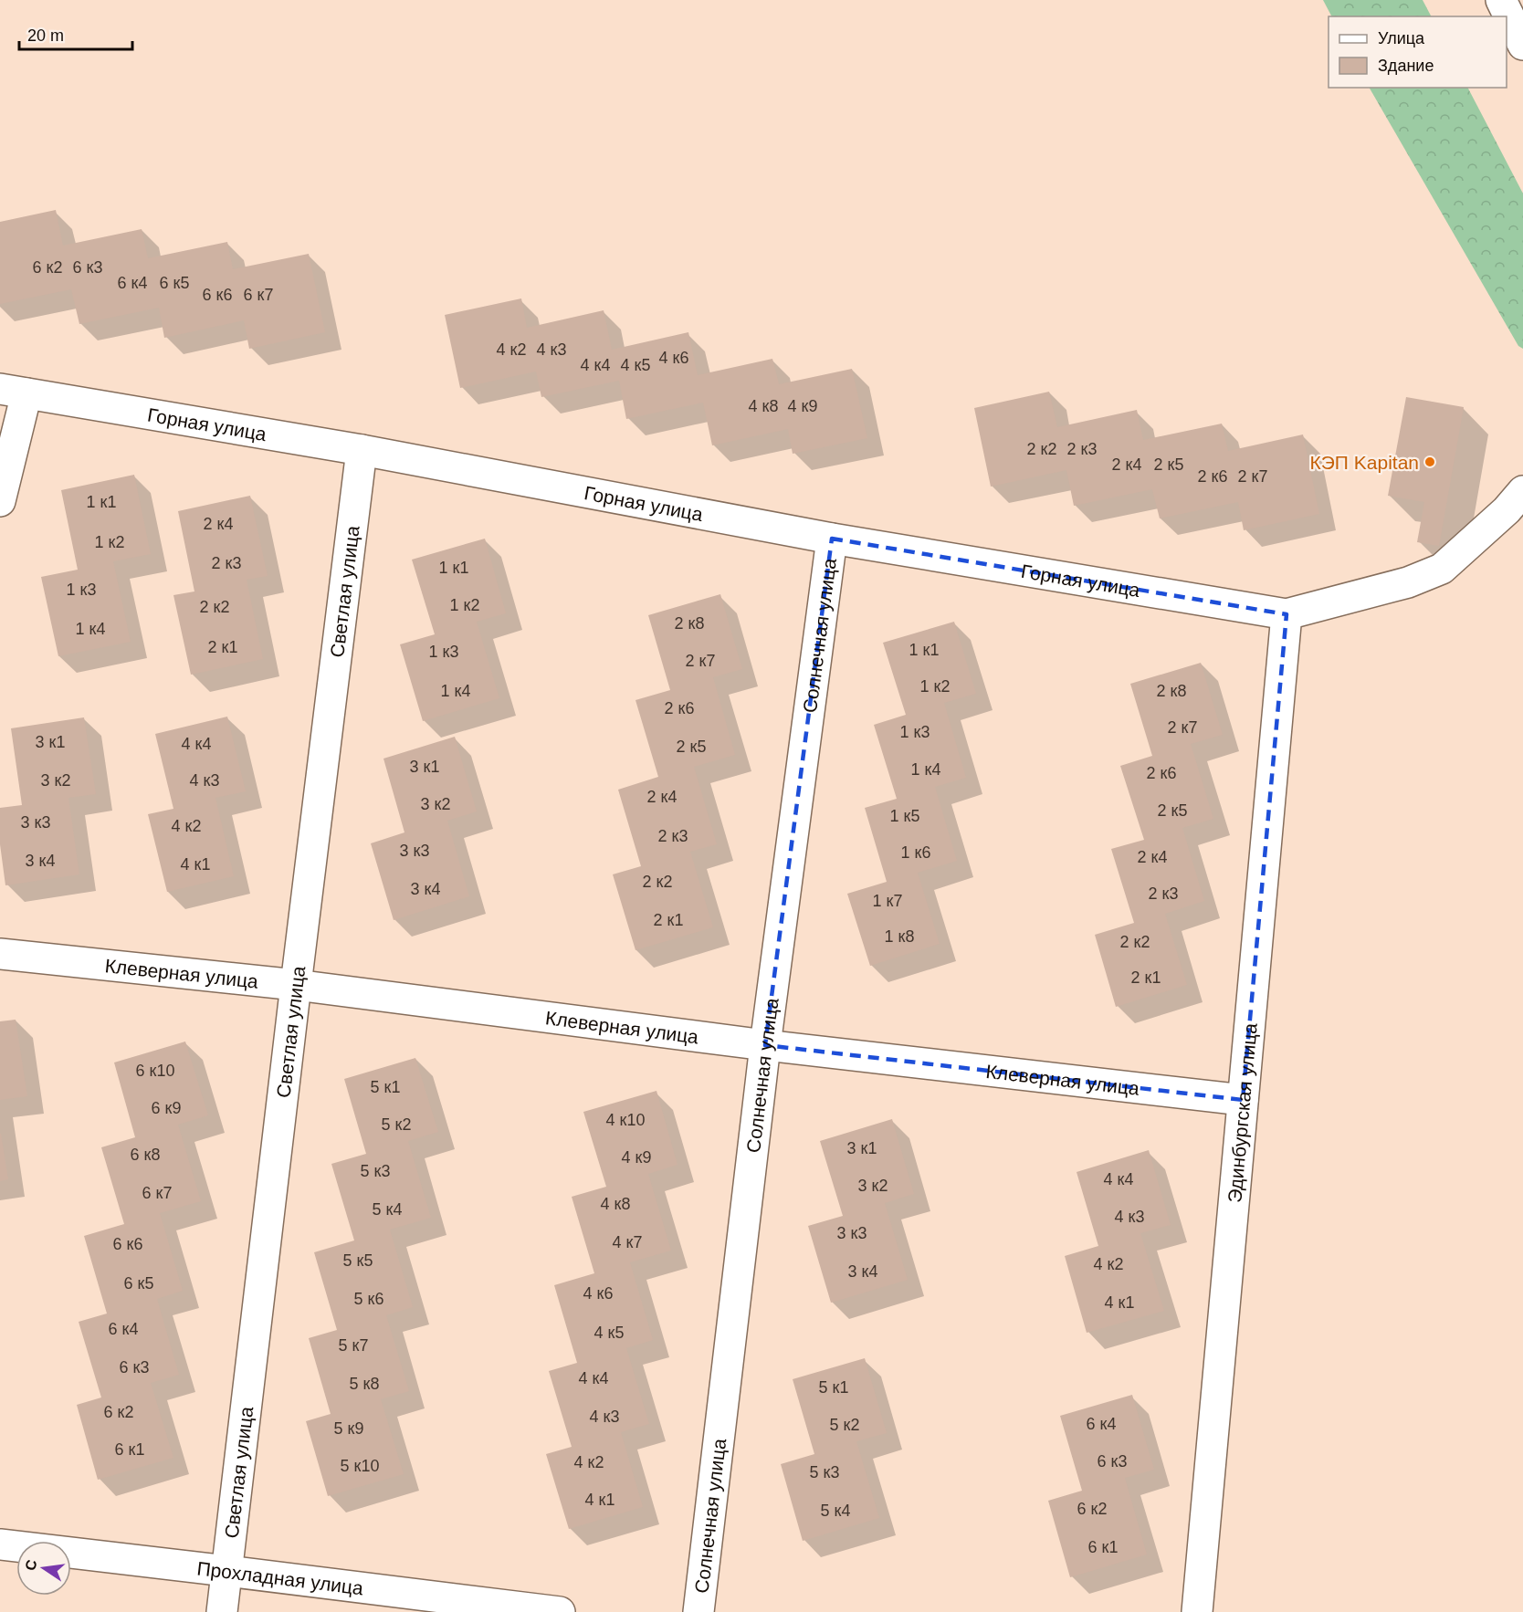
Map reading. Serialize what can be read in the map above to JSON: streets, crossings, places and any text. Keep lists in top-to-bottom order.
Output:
{
  "streets": {
    "street": [
      "Горная улица",
      "Светлая улица",
      "Солнечная улица",
      "Клеверная улица",
      "Эдинбургская улица",
      "Прохладная улица"
    ]
  },
  "crossings": [
    ["Горная улица", "Светлая улица"],
    ["Горная улица", "Солнечная улица"],
    ["Горная улица", "Эдинбургская улица"],
    ["Светлая улица", "Клеверная улица"],
    ["Светлая улица", "Прохладная улица"],
    ["Солнечная улица", "Клеверная улица"],
    ["Клеверная улица", "Эдинбургская улица"]
  ],
  "places": ["КЭП Kapitan"],
  "house_numbers": [
    "6 к2",
    "6 к3",
    "6 к4",
    "6 к5",
    "6 к6",
    "6 к7",
    "4 к2",
    "4 к3",
    "4 к6",
    "4 к4",
    "4 к5",
    "4 к8",
    "4 к9",
    "2 к2",
    "2 к3",
    "2 к4",
    "2 к5",
    "2 к6",
    "2 к7",
    "1 к1",
    "2 к4",
    "1 к2",
    "2 к3",
    "1 к1",
    "1 к3",
    "1 к2",
    "2 к2",
    "2 к8",
    "1 к4",
    "2 к1",
    "1 к1",
    "1 к3",
    "2 к7",
    "1 к2",
    "1 к4",
    "2 к8",
    "2 к6",
    "2 к7",
    "1 к3",
    "3 к1",
    "4 к4",
    "2 к5",
    "3 к1",
    "1 к4",
    "2 к6",
    "3 к2",
    "4 к3",
    "2 к4",
    "3 к2",
    "2 к5",
    "1 к5",
    "3 к3",
    "4 к2",
    "2 к3",
    "3 к3",
    "1 к6",
    "2 к4",
    "3 к4",
    "4 к1",
    "2 к2",
    "3 к4",
    "2 к3",
    "1 к7",
    "2 к1",
    "1 к8",
    "2 к2",
    "2 к1",
    "6 к10",
    "5 к1",
    "6 к9",
    "4 к10",
    "5 к2",
    "3 к1",
    "6 к8",
    "4 к9",
    "5 к3",
    "4 к4",
    "3 к2",
    "6 к7",
    "4 к8",
    "5 к4",
    "4 к3",
    "3 к3",
    "4 к7",
    "6 к6",
    "5 к5",
    "4 к2",
    "3 к4",
    "6 к5",
    "4 к6",
    "5 к6",
    "4 к1",
    "6 к4",
    "4 к5",
    "5 к7",
    "6 к3",
    "4 к4",
    "5 к8",
    "5 к1",
    "6 к2",
    "4 к3",
    "6 к4",
    "5 к2",
    "5 к9",
    "6 к1",
    "6 к3",
    "4 к2",
    "5 к10",
    "5 к3",
    "4 к1",
    "6 к2",
    "5 к4",
    "6 к1"
  ],
  "legend": ["Улица", "Здание"],
  "scale_bar": "20 m",
  "north": "left"
}
